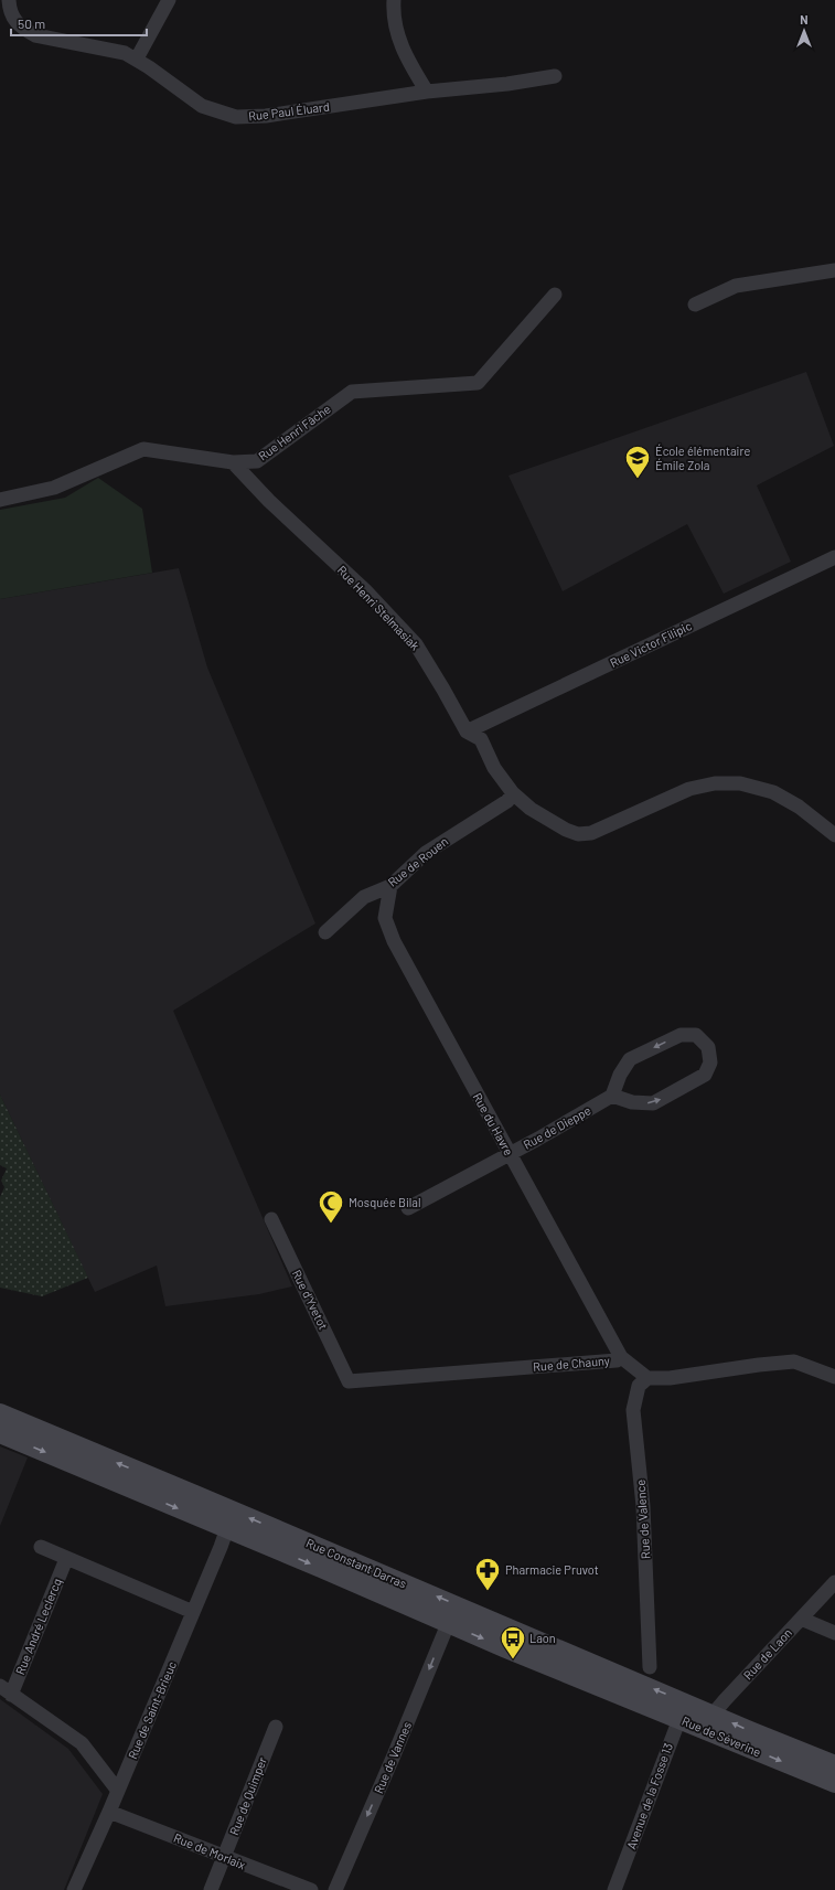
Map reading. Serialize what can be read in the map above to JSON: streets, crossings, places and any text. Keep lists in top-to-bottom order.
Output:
{
  "streets": {
    "main road": ["Rue Constant Darras", "Rue de Séverine"],
    "street": [
      "Rue Paul Éluard",
      "Rue Henri Fâche",
      "Rue Henri Stelmasiak",
      "Rue Victor Filipic",
      "Rue de Rouen",
      "Rue du Havre",
      "Rue de Dieppe",
      "Rue d'Yvetot",
      "Rue de Chauny",
      "Rue de Valence",
      "Rue André Leclercq",
      "Rue de Laon",
      "Rue de Saint-Brieuc",
      "Rue de Vannes",
      "Rue de Quimper",
      "Avenue de la Fosse 13",
      "Rue de Morlaix"
    ]
  },
  "crossings": [
    ["Rue Henri Fâche", "Rue Henri Stelmasiak"],
    ["Rue Henri Stelmasiak", "Rue Victor Filipic"],
    ["Rue Henri Stelmasiak", "Rue de Rouen"],
    ["Rue de Rouen", "Rue du Havre"],
    ["Rue du Havre", "Rue de Dieppe"],
    ["Rue du Havre", "Rue de Chauny"],
    ["Rue d'Yvetot", "Rue de Chauny"],
    ["Rue de Chauny", "Rue de Valence"],
    ["Rue Constant Darras", "Rue de Laon"],
    ["Rue Constant Darras", "Rue de Saint-Brieuc"],
    ["Rue Constant Darras", "Rue de Séverine"],
    ["Rue Constant Darras", "Rue de Vannes"],
    ["Rue Constant Darras", "Avenue de la Fosse 13"],
    ["Rue de Laon", "Rue de Séverine"],
    ["Rue de Saint-Brieuc", "Rue de Morlaix"],
    ["Rue de Séverine", "Avenue de la Fosse 13"],
    ["Rue de Quimper", "Rue de Morlaix"]
  ],
  "one_way": ["Rue de Vannes"],
  "places": {
    "school or university": ["École élémentaire Émile Zola"],
    "mosque": ["Mosquée Bilal"],
    "pharmacy": ["Pharmacie Pruvot"],
    "bus stop": ["Laon"]
  },
  "scale_bar": "50 m",
  "north": "top"
}
